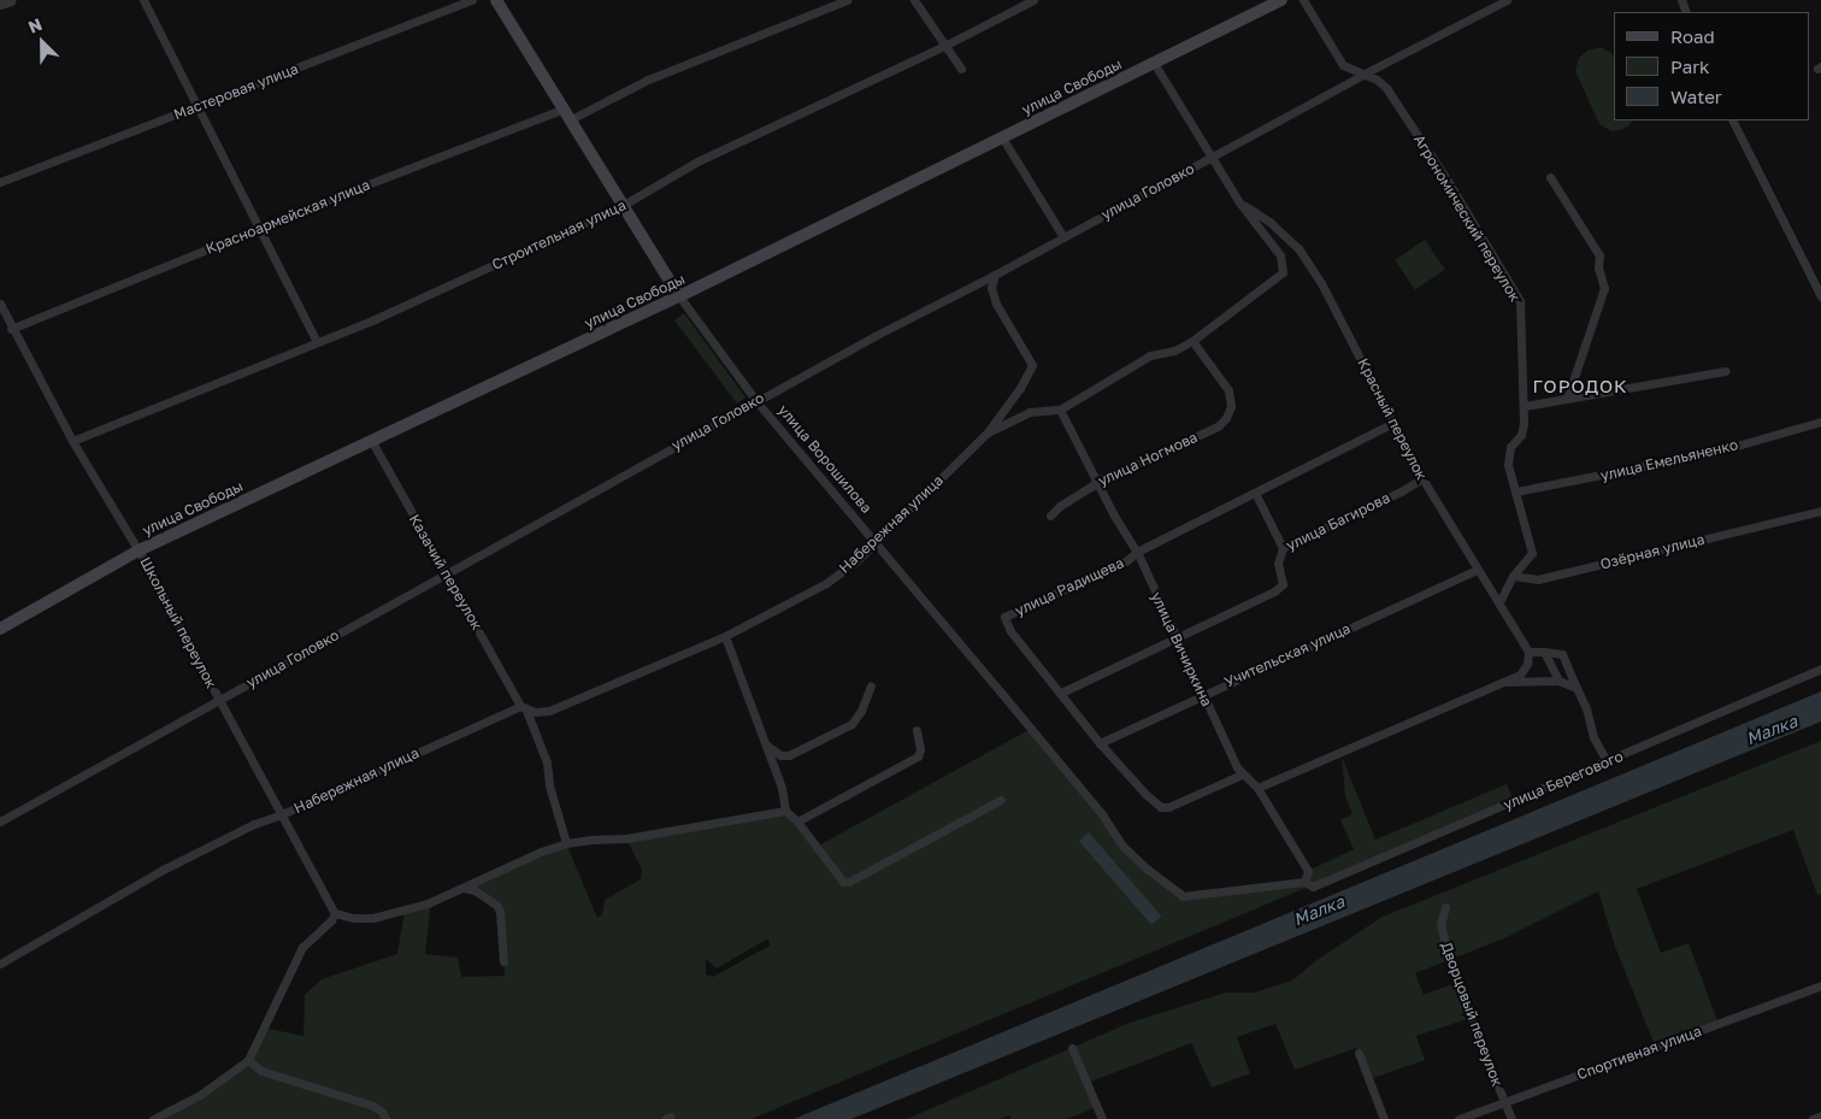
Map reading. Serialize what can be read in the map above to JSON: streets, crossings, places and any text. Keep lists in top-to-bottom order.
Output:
{
  "streets": {
    "main road": ["улица Свободы", "улица Ворошилова"],
    "street": [
      "Мастеровая улица",
      "улица Головко",
      "Красноармейская улица",
      "Агрономический переулок",
      "Строительная улица",
      "Красный переулок",
      "улица Ногмова",
      "улица Емельяненко",
      "улица Багирова",
      "Набережная улица",
      "Озёрная улица",
      "Казачий переулок",
      "улица Радищева",
      "Школьный переулок",
      "улица Вичиркина",
      "Учительская улица",
      "улица Берегового",
      "Дворцовый переулок",
      "Спортивная улица"
    ]
  },
  "crossings": [
    ["улица Свободы", "Красный переулок"],
    ["улица Свободы", "улица Ворошилова"],
    ["улица Свободы", "Казачий переулок"],
    ["улица Свободы", "Школьный переулок"],
    ["улица Головко", "Агрономический переулок"],
    ["улица Головко", "Красный переулок"],
    ["улица Головко", "улица Ворошилова"],
    ["улица Головко", "Набережная улица"],
    ["улица Головко", "Казачий переулок"],
    ["улица Головко", "Школьный переулок"],
    ["Красноармейская улица", "улица Ворошилова"],
    ["Красноармейская улица", "Школьный переулок"],
    ["Агрономический переулок", "улица Емельяненко"],
    ["Агрономический переулок", "Озёрная улица"],
    ["Строительная улица", "улица Ворошилова"],
    ["Строительная улица", "Школьный переулок"],
    ["Красный переулок", "улица Багирова"],
    ["Красный переулок", "Набережная улица"],
    ["Красный переулок", "улица Радищева"],
    ["Красный переулок", "Учительская улица"],
    ["улица Ворошилова", "Набережная улица"],
    ["улица Ворошилова", "улица Вичиркина"],
    ["улица Ворошилова", "улица Берегового"],
    ["улица Ногмова", "Набережная улица"],
    ["улица Ногмова", "улица Вичиркина"],
    ["улица Багирова", "улица Радищева"],
    ["улица Багирова", "улица Вичиркина"],
    ["Набережная улица", "Казачий переулок"],
    ["Набережная улица", "Школьный переулок"],
    ["Набережная улица", "улица Вичиркина"],
    ["улица Радищева", "улица Вичиркина"],
    ["улица Радищева", "Учительская улица"],
    ["улица Вичиркина", "Учительская улица"],
    ["улица Вичиркина", "улица Берегового"],
    ["Дворцовый переулок", "Спортивная улица"]
  ],
  "districts": ["ГОРОДОК"],
  "water": ["Малка"],
  "legend": ["Road", "Park", "Water"],
  "north": "top left"
}
